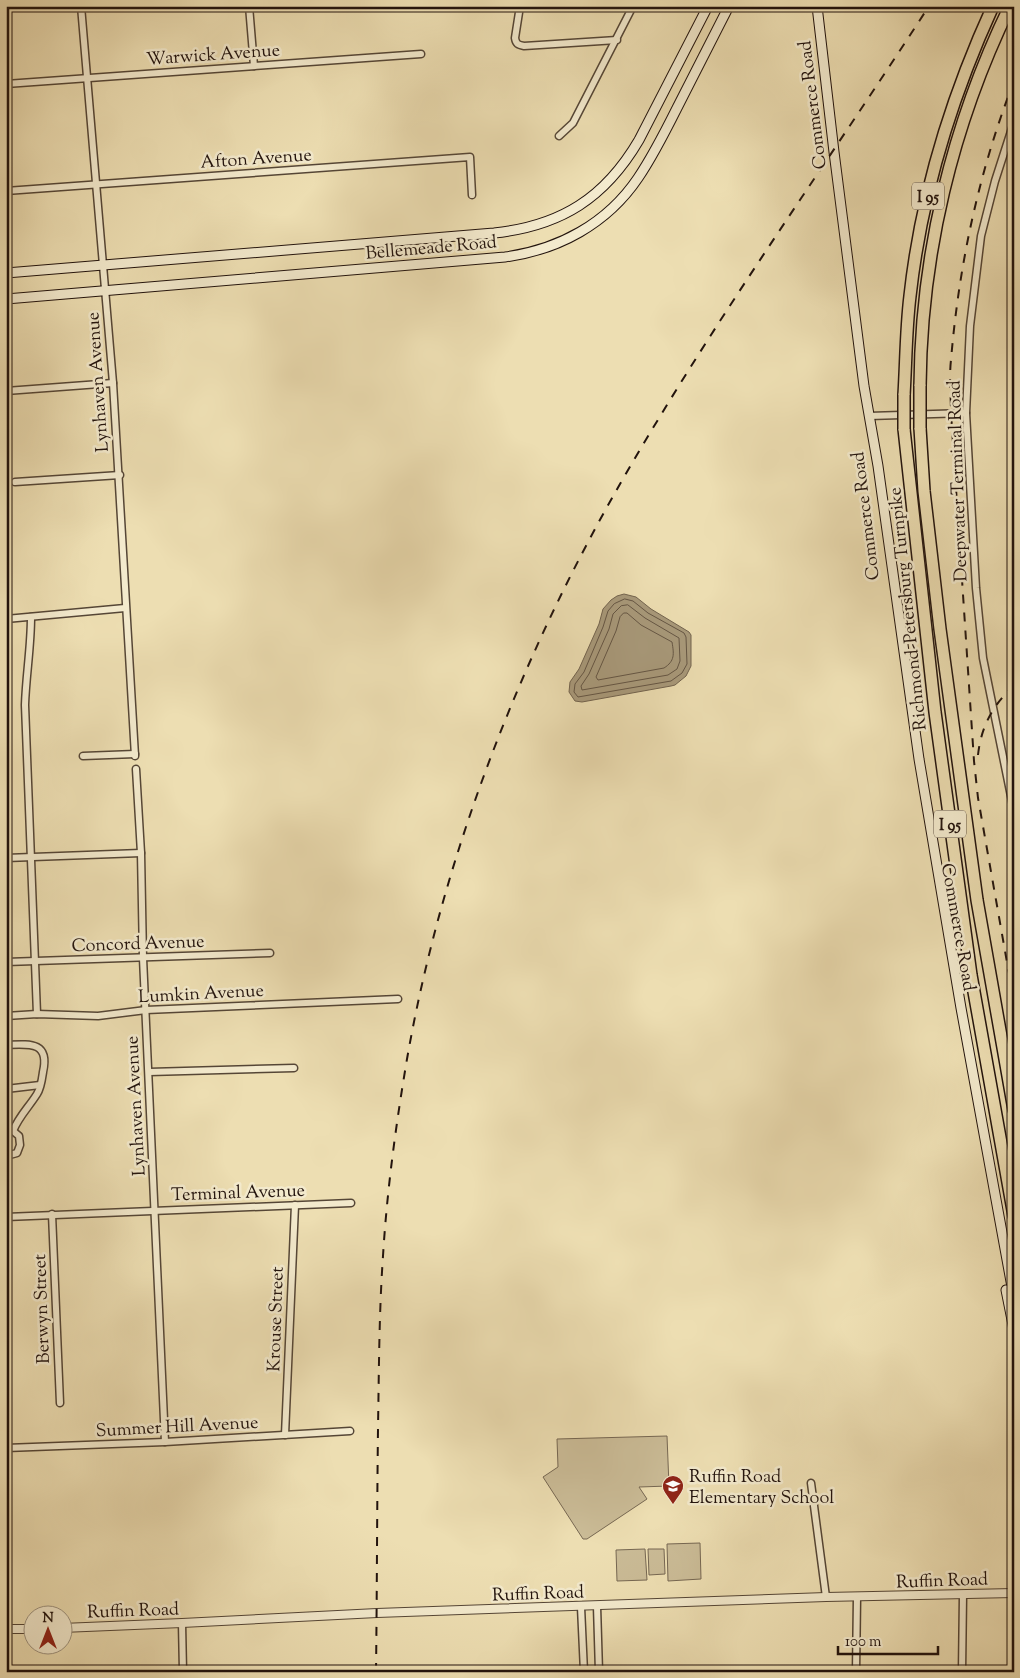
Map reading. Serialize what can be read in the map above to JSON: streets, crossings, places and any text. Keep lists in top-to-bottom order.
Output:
{
  "streets": {
    "highway": ["I 95", "Richmond-Petersburg Turnpike"],
    "main road": ["Commerce Road", "Bellemeade Road"],
    "street": [
      "Warwick Avenue",
      "Afton Avenue",
      "Lynhaven Avenue",
      "Deepwater Terminal Road",
      "Concord Avenue",
      "Lumkin Avenue",
      "Terminal Avenue",
      "Berwyn Street",
      "Krouse Street",
      "Summer Hill Avenue",
      "Ruffin Road"
    ]
  },
  "crossings": [
    ["Warwick Avenue", "Lynhaven Avenue"],
    ["Afton Avenue", "Lynhaven Avenue"],
    ["Bellemeade Road", "Lynhaven Avenue"],
    ["Lynhaven Avenue", "Concord Avenue"],
    ["Lynhaven Avenue", "Lumkin Avenue"],
    ["Lynhaven Avenue", "Terminal Avenue"],
    ["Lynhaven Avenue", "Summer Hill Avenue"],
    ["Terminal Avenue", "Berwyn Street"],
    ["Terminal Avenue", "Krouse Street"],
    ["Krouse Street", "Summer Hill Avenue"]
  ],
  "places": {
    "school or university": ["Ruffin Road Elementary School"]
  },
  "scale_bar": "100 m",
  "north": "top"
}
